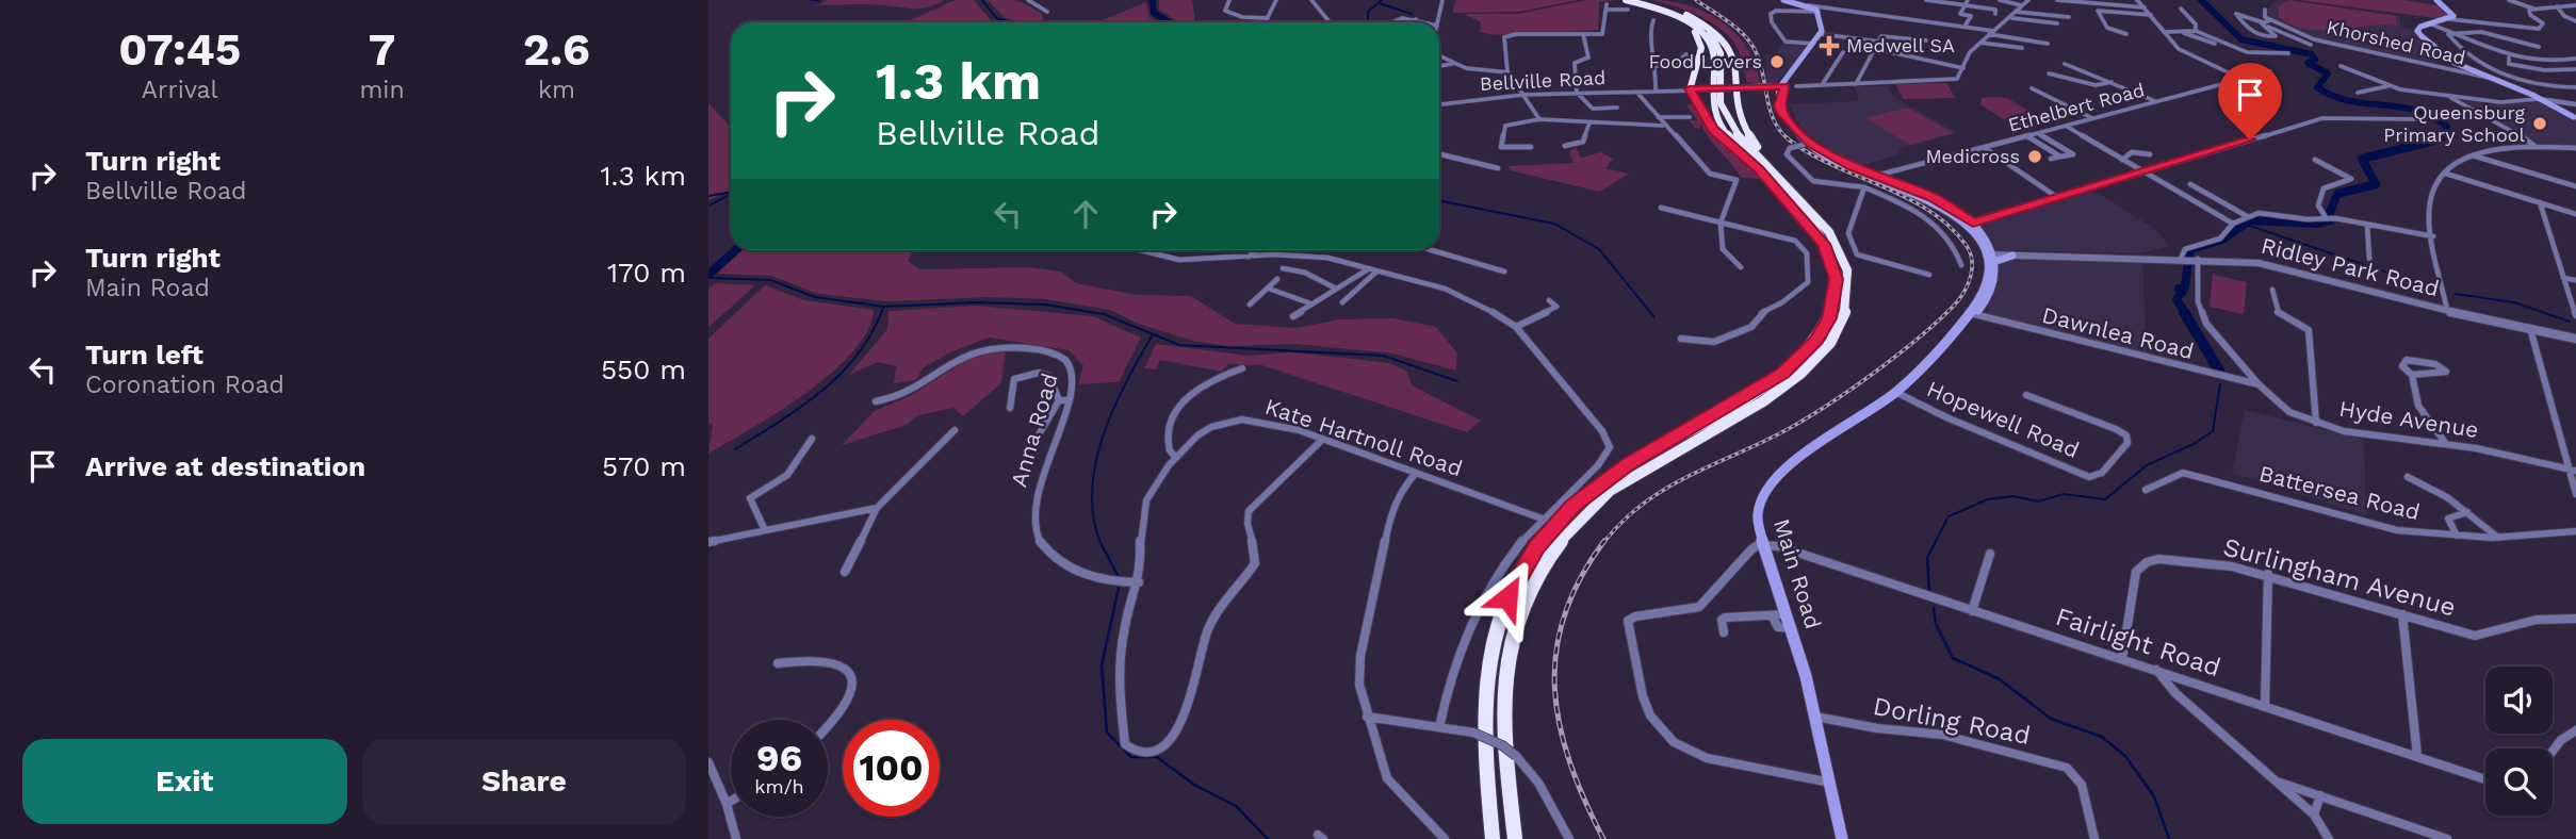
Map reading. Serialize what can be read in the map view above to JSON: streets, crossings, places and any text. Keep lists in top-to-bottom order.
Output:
{
  "streets": {
    "main road": ["Main Road"],
    "street": [
      "Khorshed Road",
      "Bellville Road",
      "Ethelbert Road",
      "Ridley Park Road",
      "Dawnlea Road",
      "Hopewell Road",
      "Hyde Avenue",
      "Anna Road",
      "Kate Hartnoll Road",
      "Battersea Road",
      "Surlingham Avenue",
      "Fairlight Road",
      "Dorling Road"
    ]
  },
  "crossings": [
    ["Ridley Park Road", "Hyde Avenue"],
    ["Ridley Park Road", "Main Road"],
    ["Dawnlea Road", "Hyde Avenue"],
    ["Dawnlea Road", "Main Road"],
    ["Hopewell Road", "Main Road"],
    ["Anna Road", "Kate Hartnoll Road"],
    ["Main Road", "Fairlight Road"],
    ["Main Road", "Dorling Road"],
    ["Surlingham Avenue", "Fairlight Road"]
  ],
  "places": {
    "health": ["Medwell SA"],
    "other": ["Food Lovers", "Queensburg Primary School", "Medicross"]
  },
  "page": {
    "eta": [
      "07:45",
      "Arrival",
      "7",
      "min",
      "2.6",
      "km"
    ],
    "turn": ["1.3 km", "Bellville Road"],
    "list": [
      {
        "name": "Turn right",
        "note": "Bellville Road",
        "value": "1.3 km"
      },
      {
        "name": "Turn right",
        "note": "Main Road",
        "value": "170 m"
      },
      {
        "name": "Turn left",
        "note": "Coronation Road",
        "value": "550 m"
      },
      {
        "name": "Arrive at destination",
        "value": "570 m"
      }
    ],
    "speed": "96 km/h",
    "limit": "100",
    "buttons": ["Exit", "Share"]
  }
}
